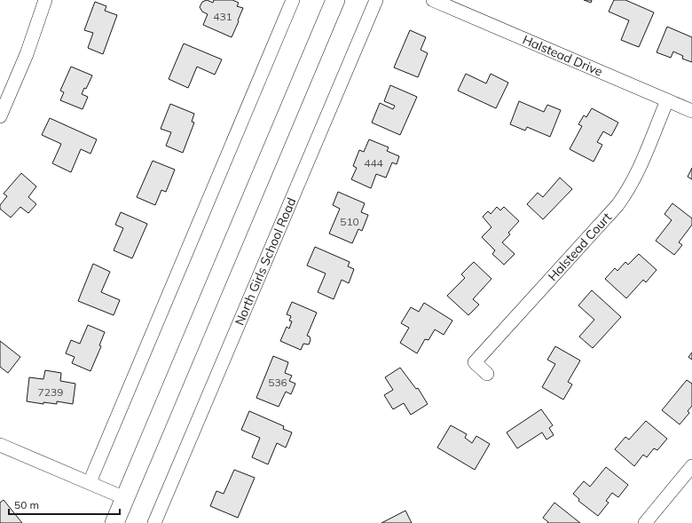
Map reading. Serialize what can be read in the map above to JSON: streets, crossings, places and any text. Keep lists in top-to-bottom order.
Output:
{
  "streets": {
    "street": ["Halstead Drive", "Halstead Court", "North Girls School Road"]
  },
  "crossings": [
    ["Halstead Drive", "Halstead Court"]
  ],
  "house_numbers": [
    "431",
    "444",
    "510",
    "536",
    "7239"
  ],
  "scale_bar": "50 m"
}
